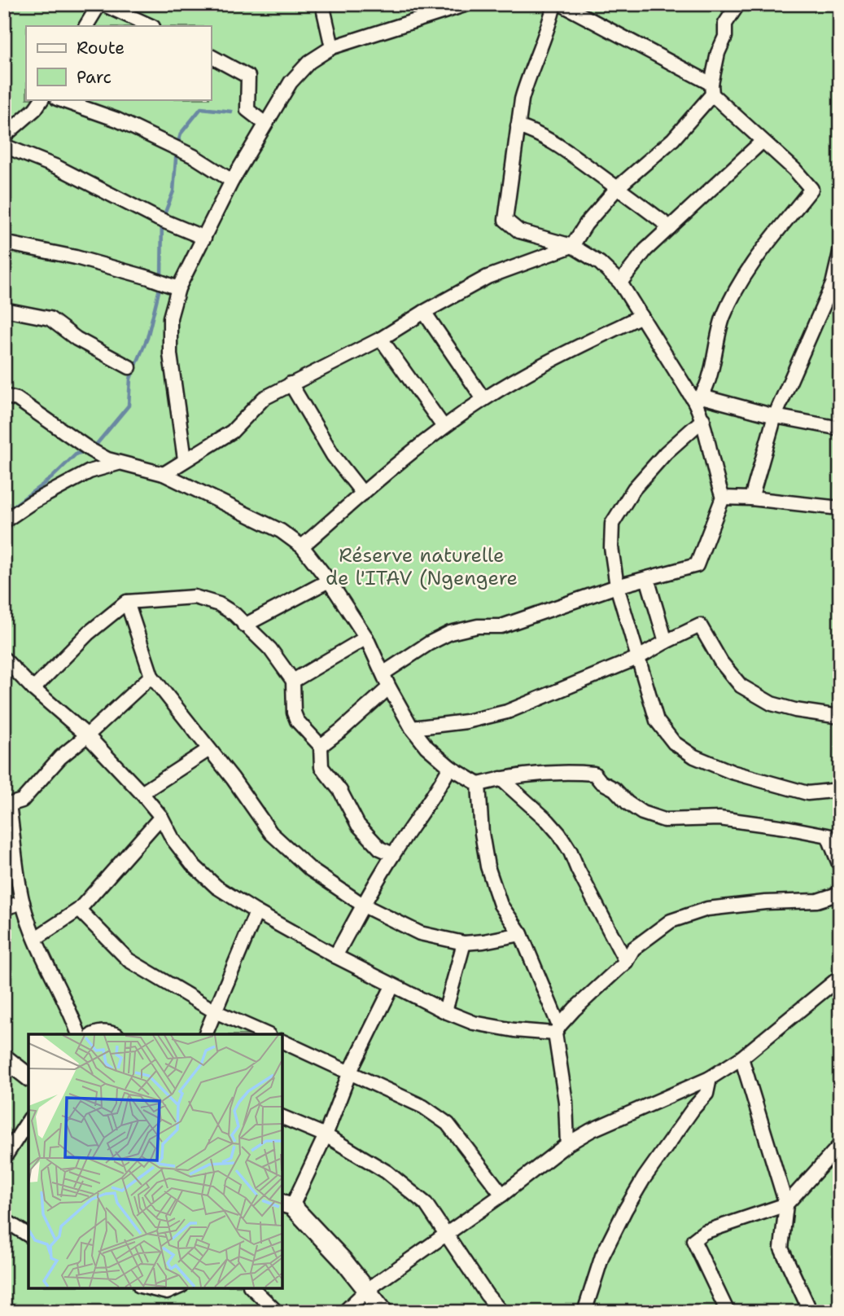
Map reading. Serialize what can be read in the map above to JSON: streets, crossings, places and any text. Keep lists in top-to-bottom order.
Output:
{
  "parks": ["Réserve naturelle de l'ITAV (Ngengere"],
  "legend": ["Route", "Parc"]
}
